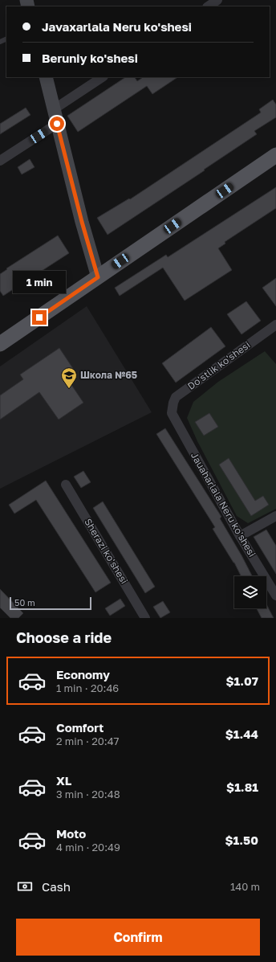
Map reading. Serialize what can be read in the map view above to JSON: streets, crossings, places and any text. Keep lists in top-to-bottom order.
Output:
{
  "streets": {
    "street": ["Do'stlik ko'shesi", "Jauaharlala Neru ko'shesi", "Sherazi ko'shesi"]
  },
  "crossings": [
    ["Do'stlik ko'shesi", "Jauaharlala Neru ko'shesi"]
  ],
  "places": {
    "school or university": ["Школа №65"]
  },
  "scale_bar": "50 m",
  "page": {
    "banner": ["Javaxarlala Neru ko'shesi", "Beruniy ko'shesi"],
    "bubble": "1 min",
    "scale": "50 m",
    "heading": "Choose a ride",
    "list": [
      {
        "name": "Economy",
        "note": "1 min · 20:46",
        "value": "$1.07"
      },
      {
        "name": "Comfort",
        "note": "2 min · 20:47",
        "value": "$1.44"
      },
      {
        "name": "XL",
        "note": "3 min · 20:48",
        "value": "$1.81"
      },
      {
        "name": "Moto",
        "note": "4 min · 20:49",
        "value": "$1.50"
      }
    ],
    "pay": ["Cash", "140 m"],
    "buttons": "Confirm"
  }
}
